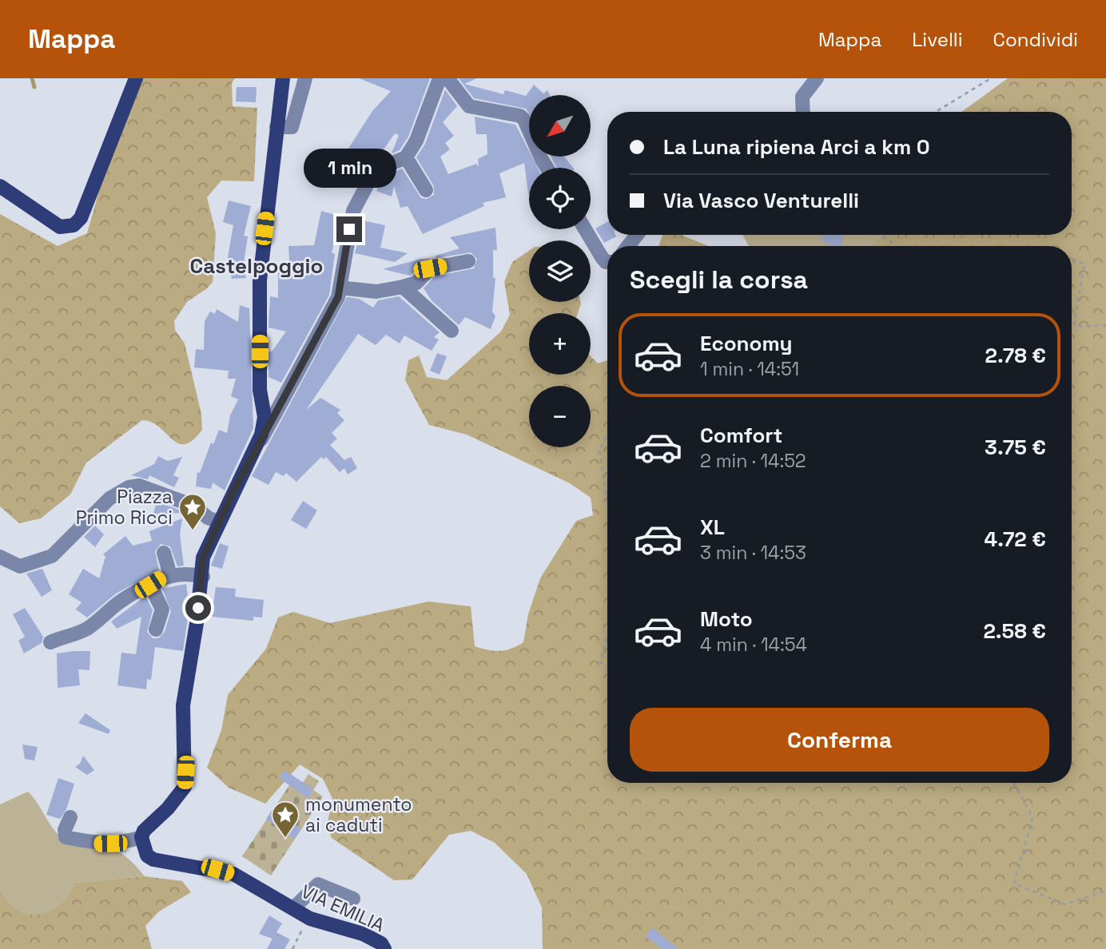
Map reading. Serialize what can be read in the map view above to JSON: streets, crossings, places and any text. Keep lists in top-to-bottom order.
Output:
{
  "streets": {
    "main road": ["VIA EMILIA"]
  },
  "districts": ["Castelpoggio"],
  "places": {
    "place": ["Piazza Primo Ricci", "monumento ai caduti"]
  },
  "north": "bottom left",
  "page": {
    "header": "Mappa",
    "nav": ["Mappa", "Livelli", "Condividi"],
    "map_buttons": ["+", "−"],
    "banner": ["La Luna ripiena Arci a km 0", "Via Vasco Venturelli"],
    "bubble": "1 min",
    "heading": "Scegli la corsa",
    "list": [
      {
        "name": "Economy",
        "note": "1 min · 14:51",
        "value": "2.78 €"
      },
      {
        "name": "Comfort",
        "note": "2 min · 14:52",
        "value": "3.75 €"
      },
      {
        "name": "XL",
        "note": "3 min · 14:53",
        "value": "4.72 €"
      },
      {
        "name": "Moto",
        "note": "4 min · 14:54",
        "value": "2.58 €"
      }
    ],
    "buttons": "Conferma"
  }
}
